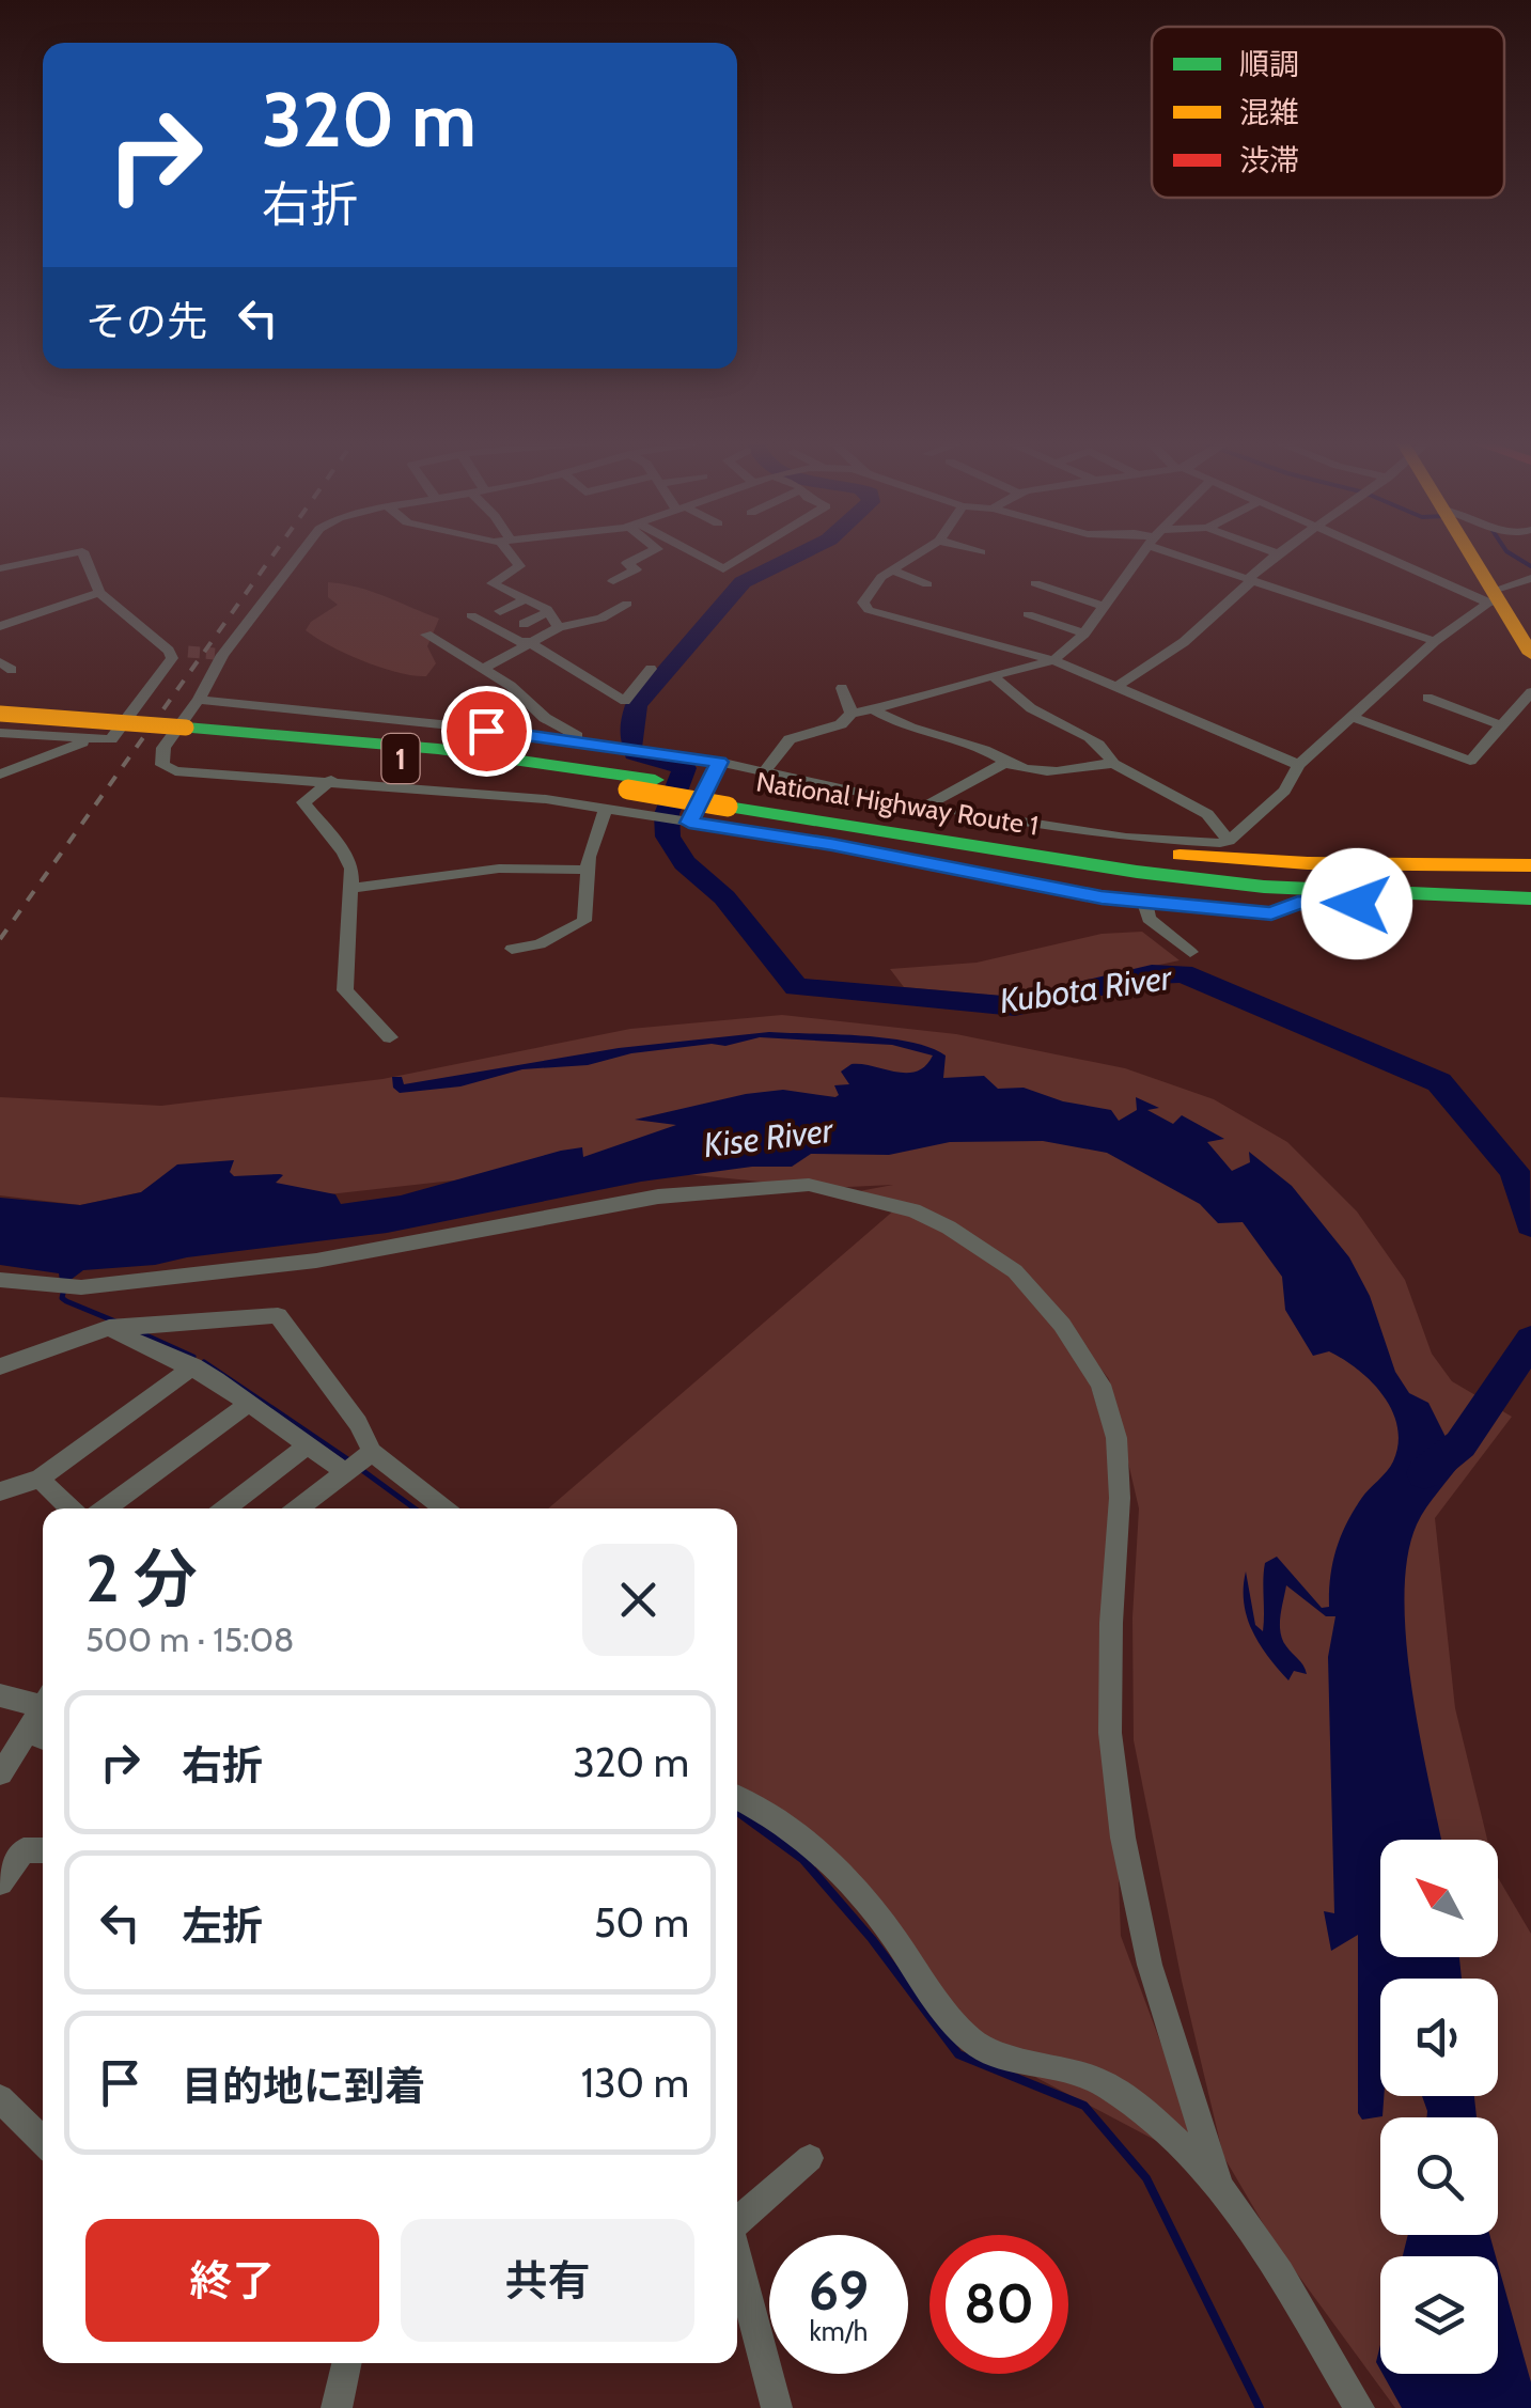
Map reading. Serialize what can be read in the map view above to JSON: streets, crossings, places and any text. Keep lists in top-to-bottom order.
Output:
{
  "streets": {
    "main road": ["1", "National Highway Route 1"]
  },
  "water": ["Kubota River", "Kise River"],
  "legend": ["順調", "混雑", "渋滞"],
  "north": "top left",
  "page": {
    "turn": ["320 m", "右折"],
    "then": "その先",
    "heading": ["2 分", "500 m · 15:08"],
    "list": [
      {
        "name": "右折",
        "value": "320 m"
      },
      {
        "name": "左折",
        "value": "50 m"
      },
      {
        "name": "目的地に到着",
        "value": "130 m"
      }
    ],
    "buttons": ["終了", "共有"],
    "speed": "69 km/h",
    "limit": "80"
  }
}
